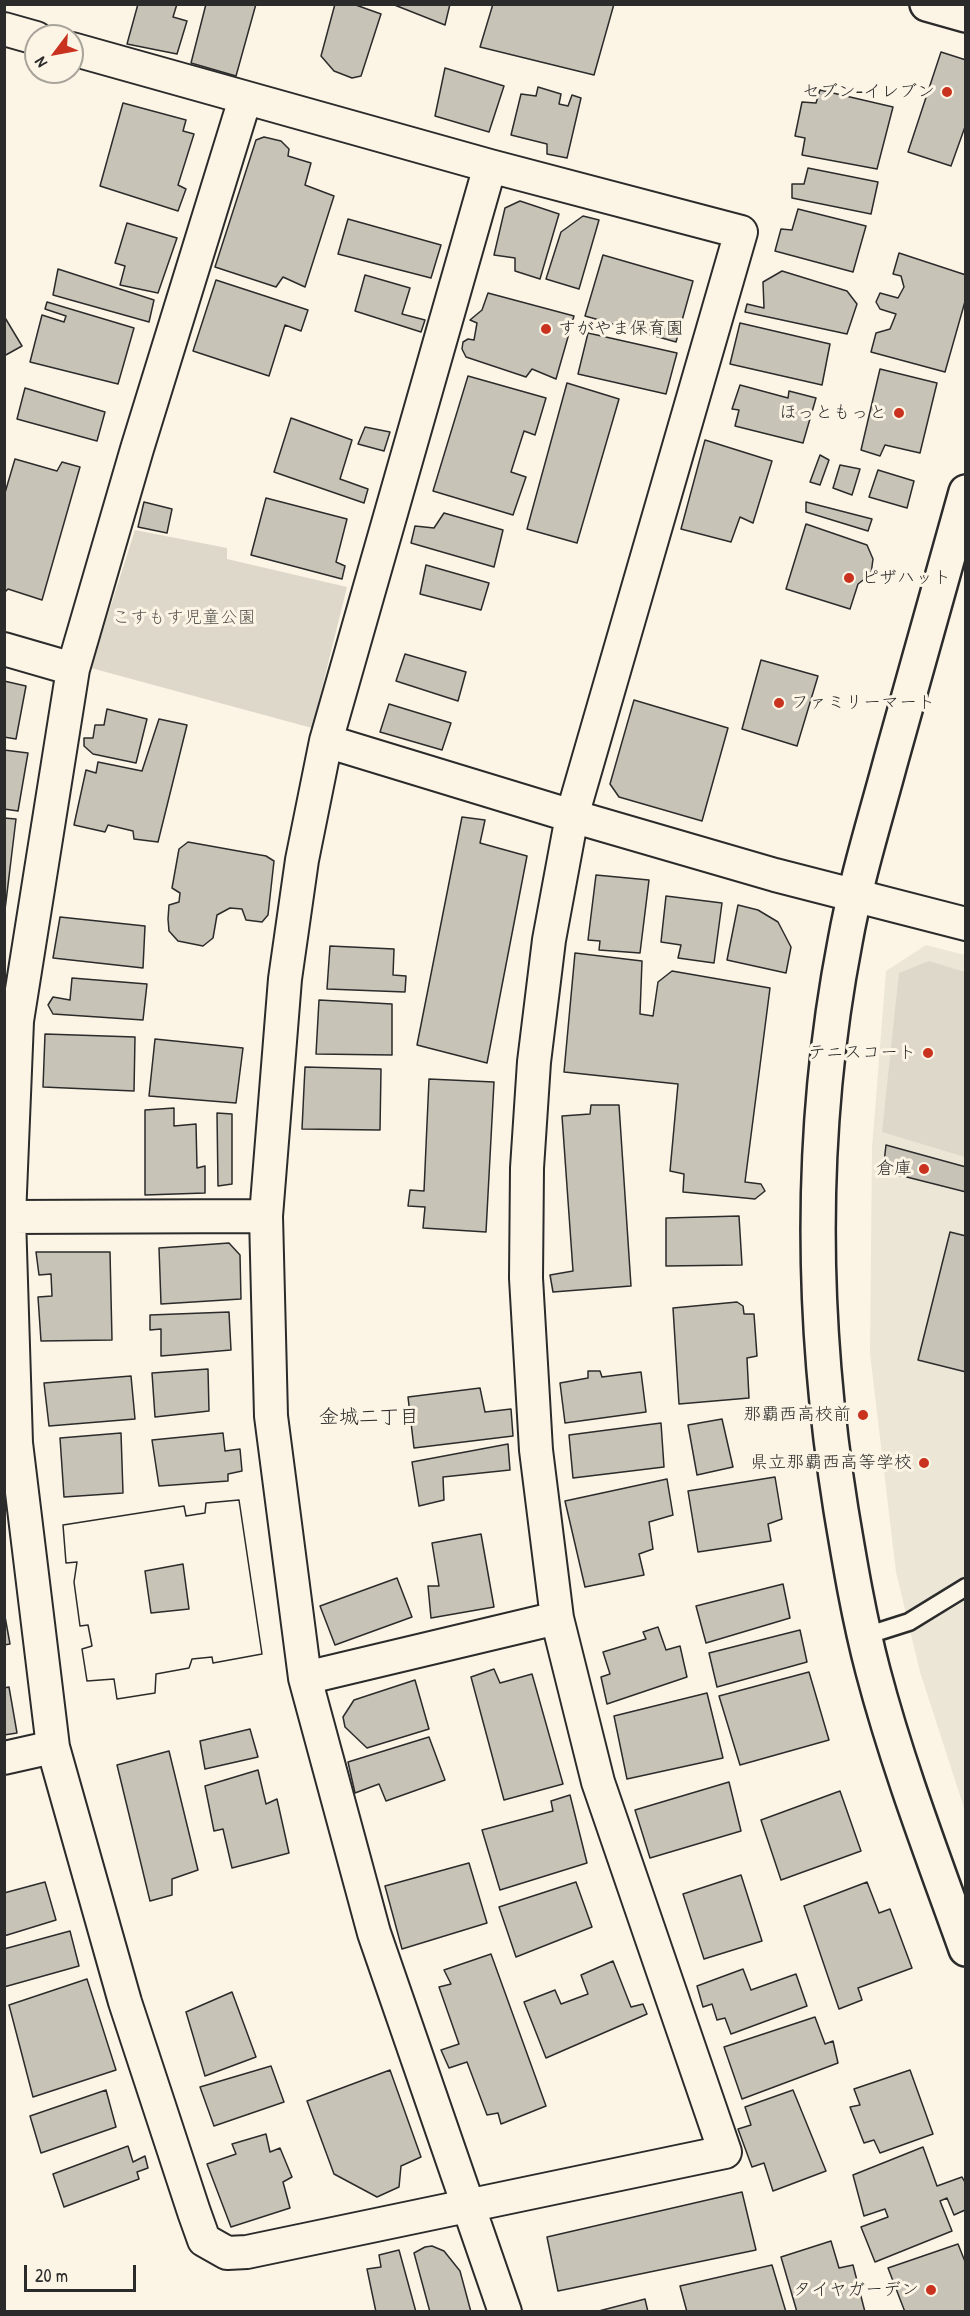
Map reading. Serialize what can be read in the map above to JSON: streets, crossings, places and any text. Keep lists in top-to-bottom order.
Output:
{
  "districts": ["金城二丁目"],
  "parks": ["こすもす児童公園"],
  "places": [
    "セブン-イレブン",
    "すがやま保育園",
    "ほっともっと",
    "ピザハット",
    "ファミリーマート",
    "テニスコート",
    "倉庫",
    "那覇西高校前",
    "県立那覇西高等学校",
    "タイヤガーデン"
  ],
  "scale_bar": "20 m",
  "north": "bottom left"
}
